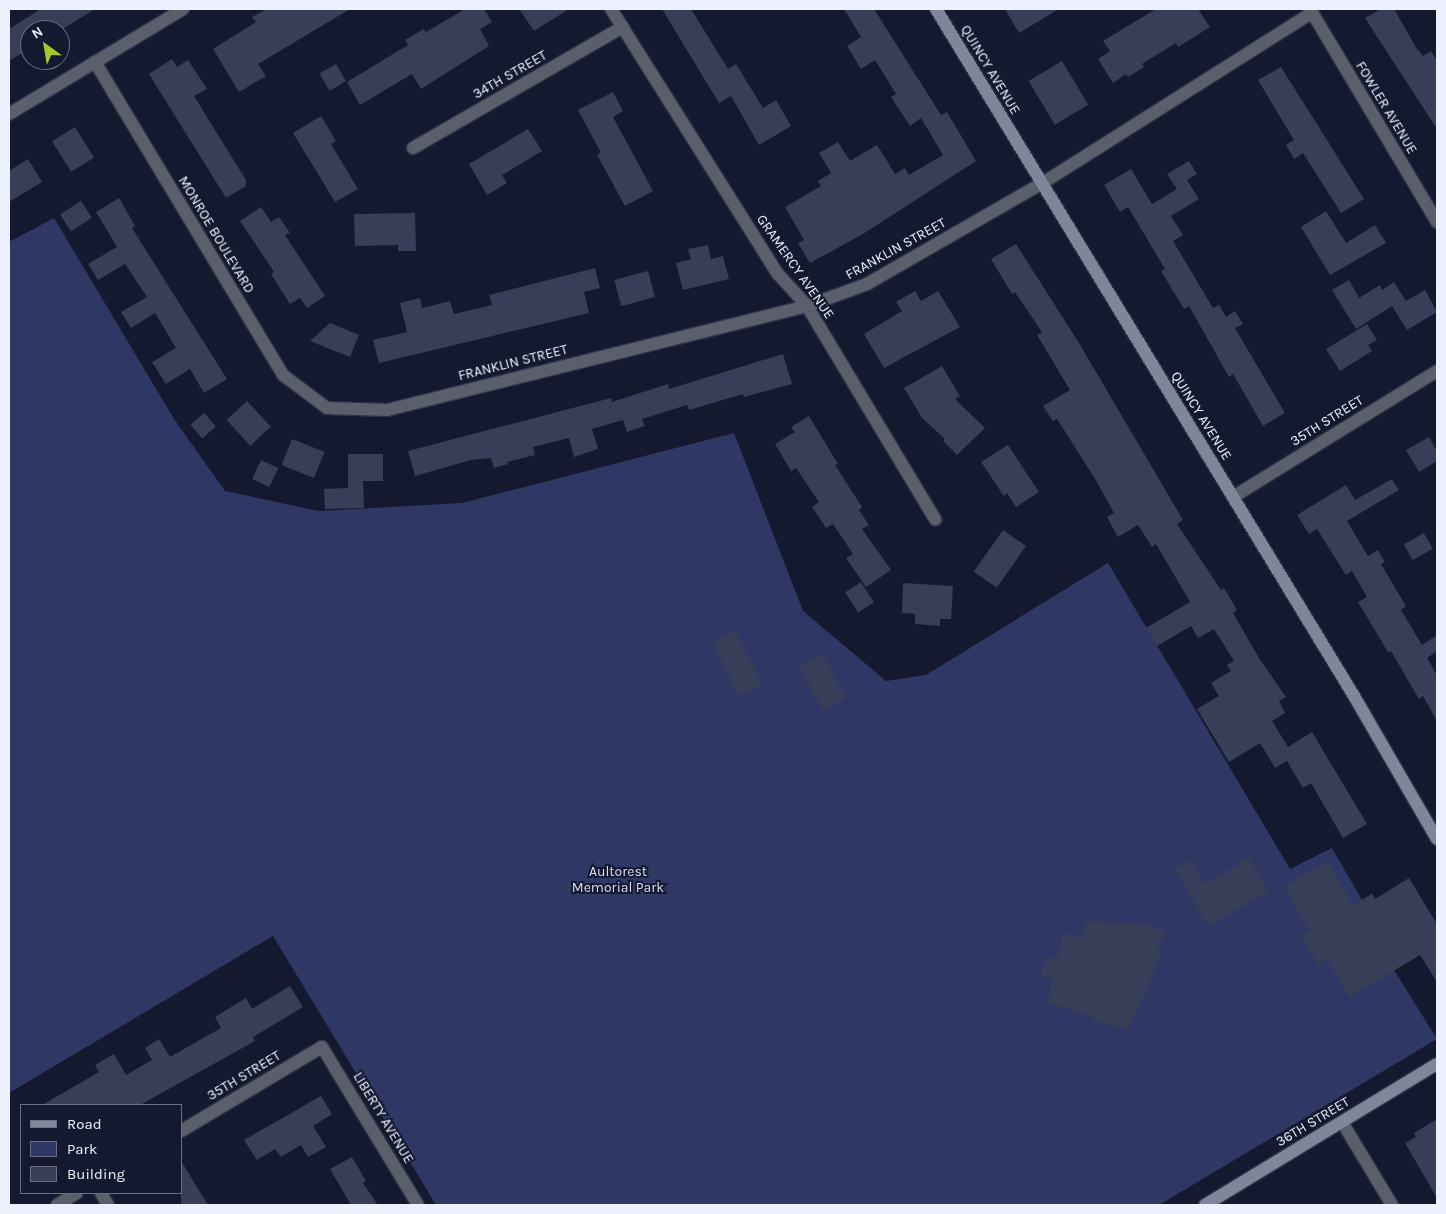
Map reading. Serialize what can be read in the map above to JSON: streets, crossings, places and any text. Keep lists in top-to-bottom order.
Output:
{
  "streets": {
    "street": [
      "QUINCY AVENUE",
      "34TH STREET",
      "FOWLER AVENUE",
      "MONROE BOULEVARD",
      "FRANKLIN STREET",
      "GRAMERCY AVENUE",
      "35TH STREET",
      "LIBERTY AVENUE",
      "36TH STREET"
    ]
  },
  "crossings": [
    ["QUINCY AVENUE", "FRANKLIN STREET"],
    ["QUINCY AVENUE", "35TH STREET"],
    ["34TH STREET", "GRAMERCY AVENUE"],
    ["FOWLER AVENUE", "FRANKLIN STREET"],
    ["MONROE BOULEVARD", "FRANKLIN STREET"],
    ["FRANKLIN STREET", "GRAMERCY AVENUE"],
    ["35TH STREET", "LIBERTY AVENUE"]
  ],
  "parks": ["Aultorest Memorial Park"],
  "legend": ["Road", "Park", "Building"],
  "north": "top left"
}
